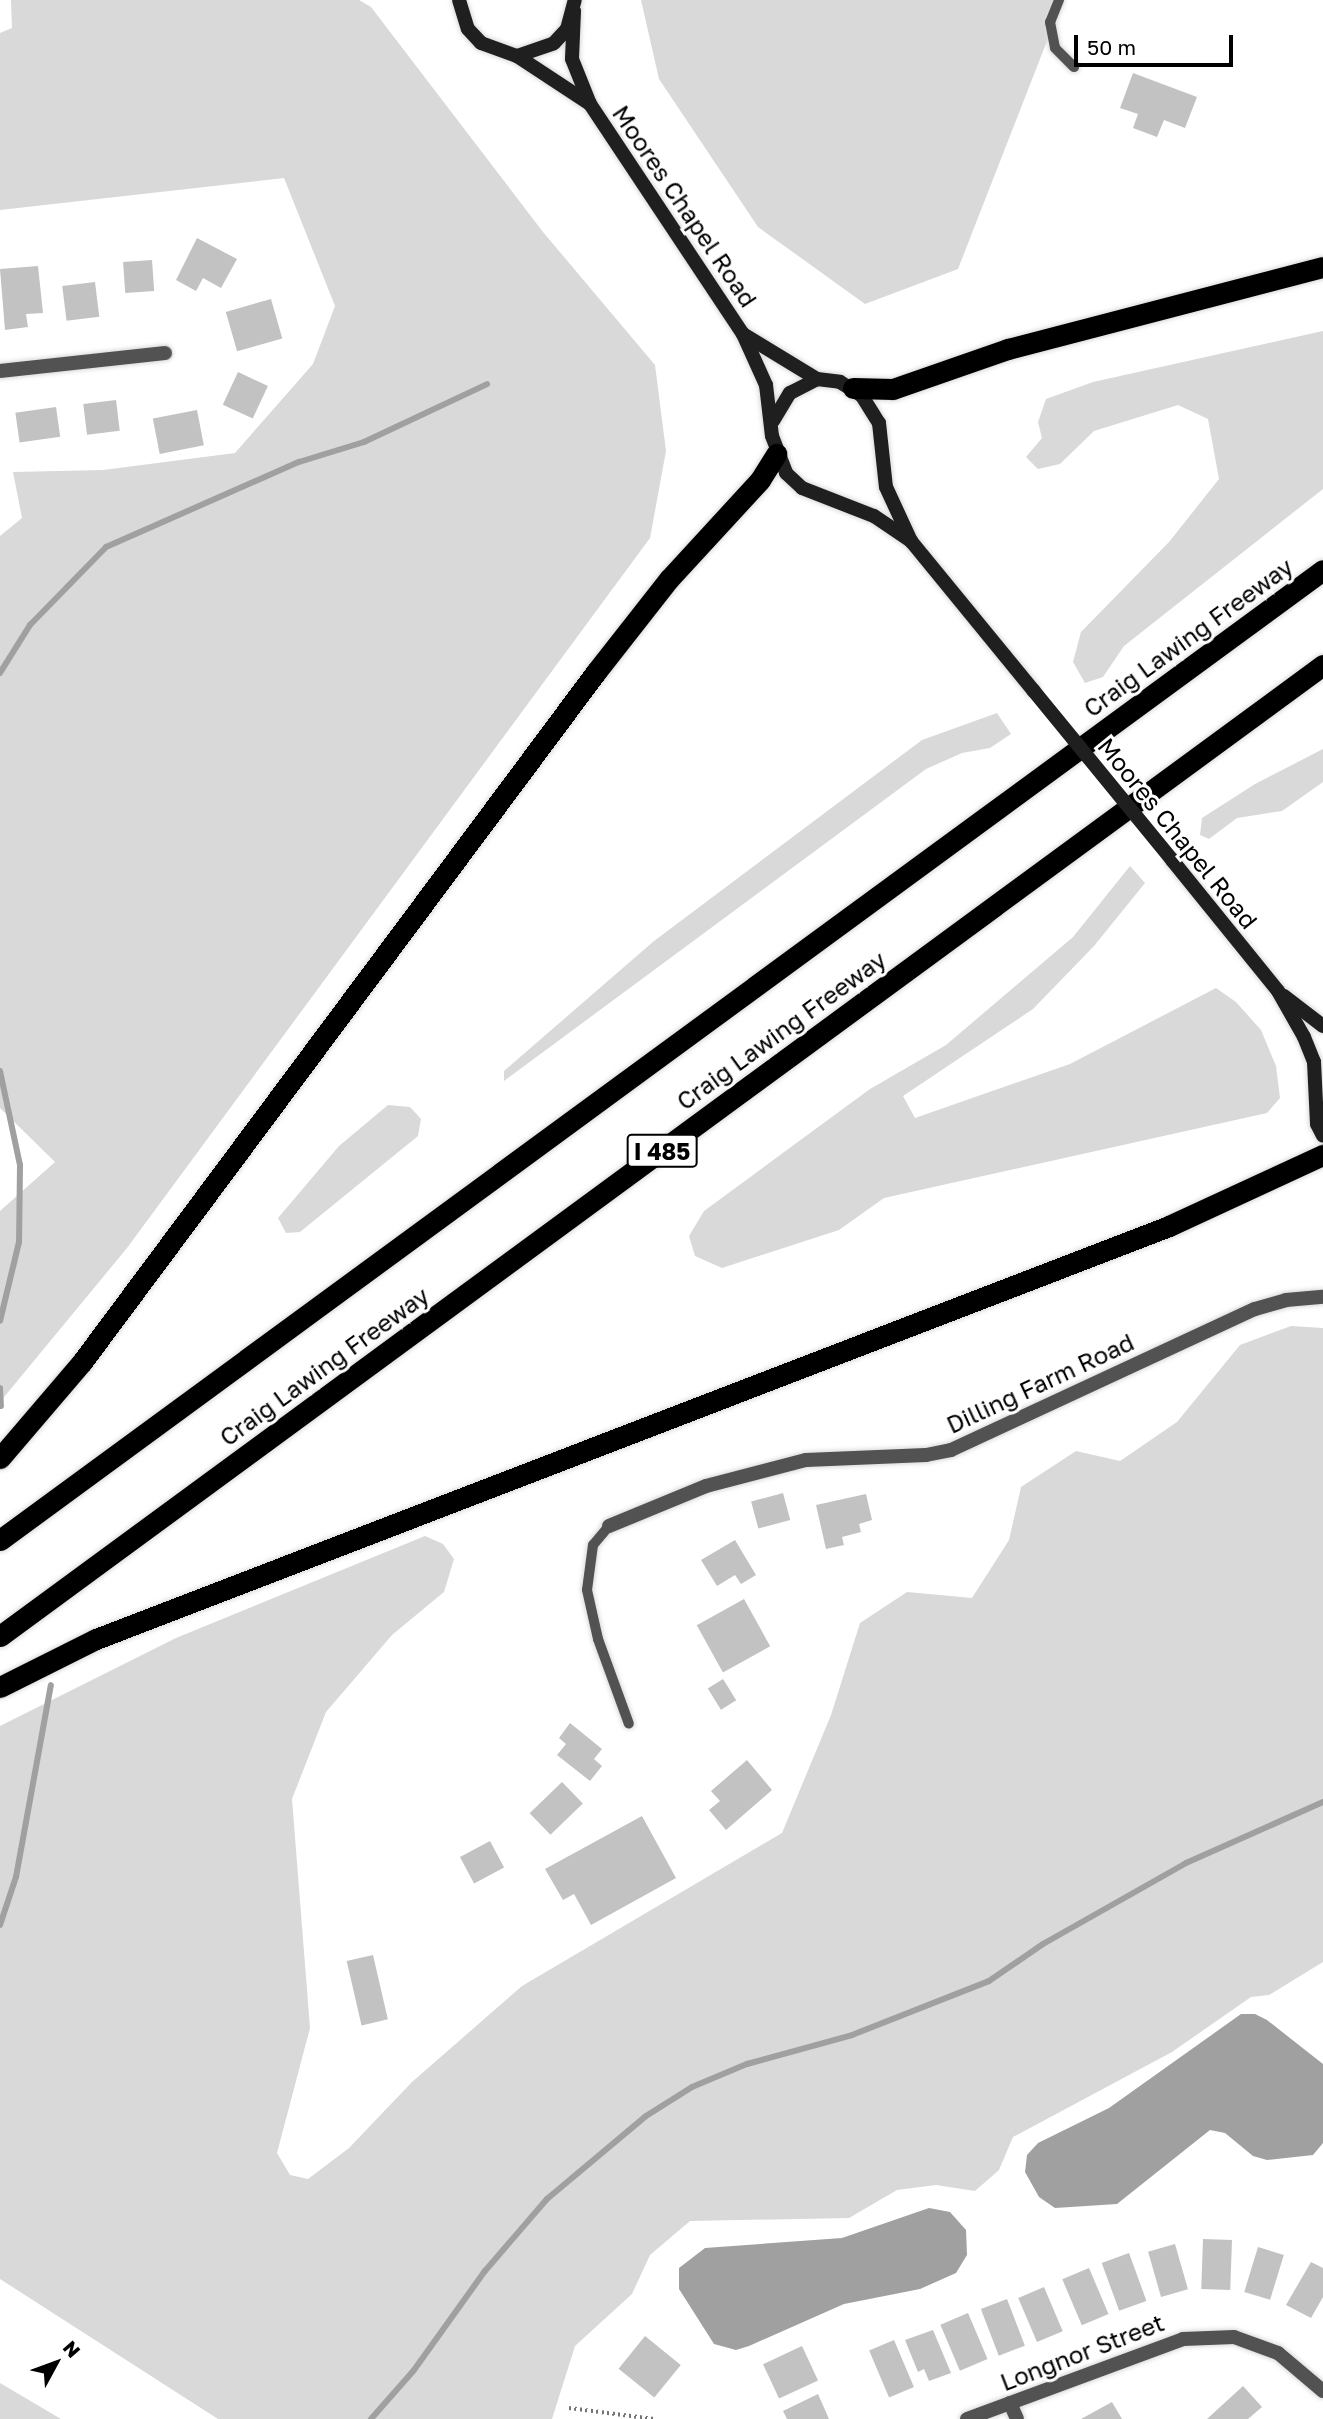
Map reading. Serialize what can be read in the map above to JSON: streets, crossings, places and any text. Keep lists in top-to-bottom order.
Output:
{
  "streets": {
    "highway": ["Craig Lawing Freeway", "I 485"],
    "main road": ["Moores Chapel Road"],
    "street": ["Dilling Farm Road", "Longnor Street"]
  },
  "scale_bar": "50 m",
  "north": "top right"
}
